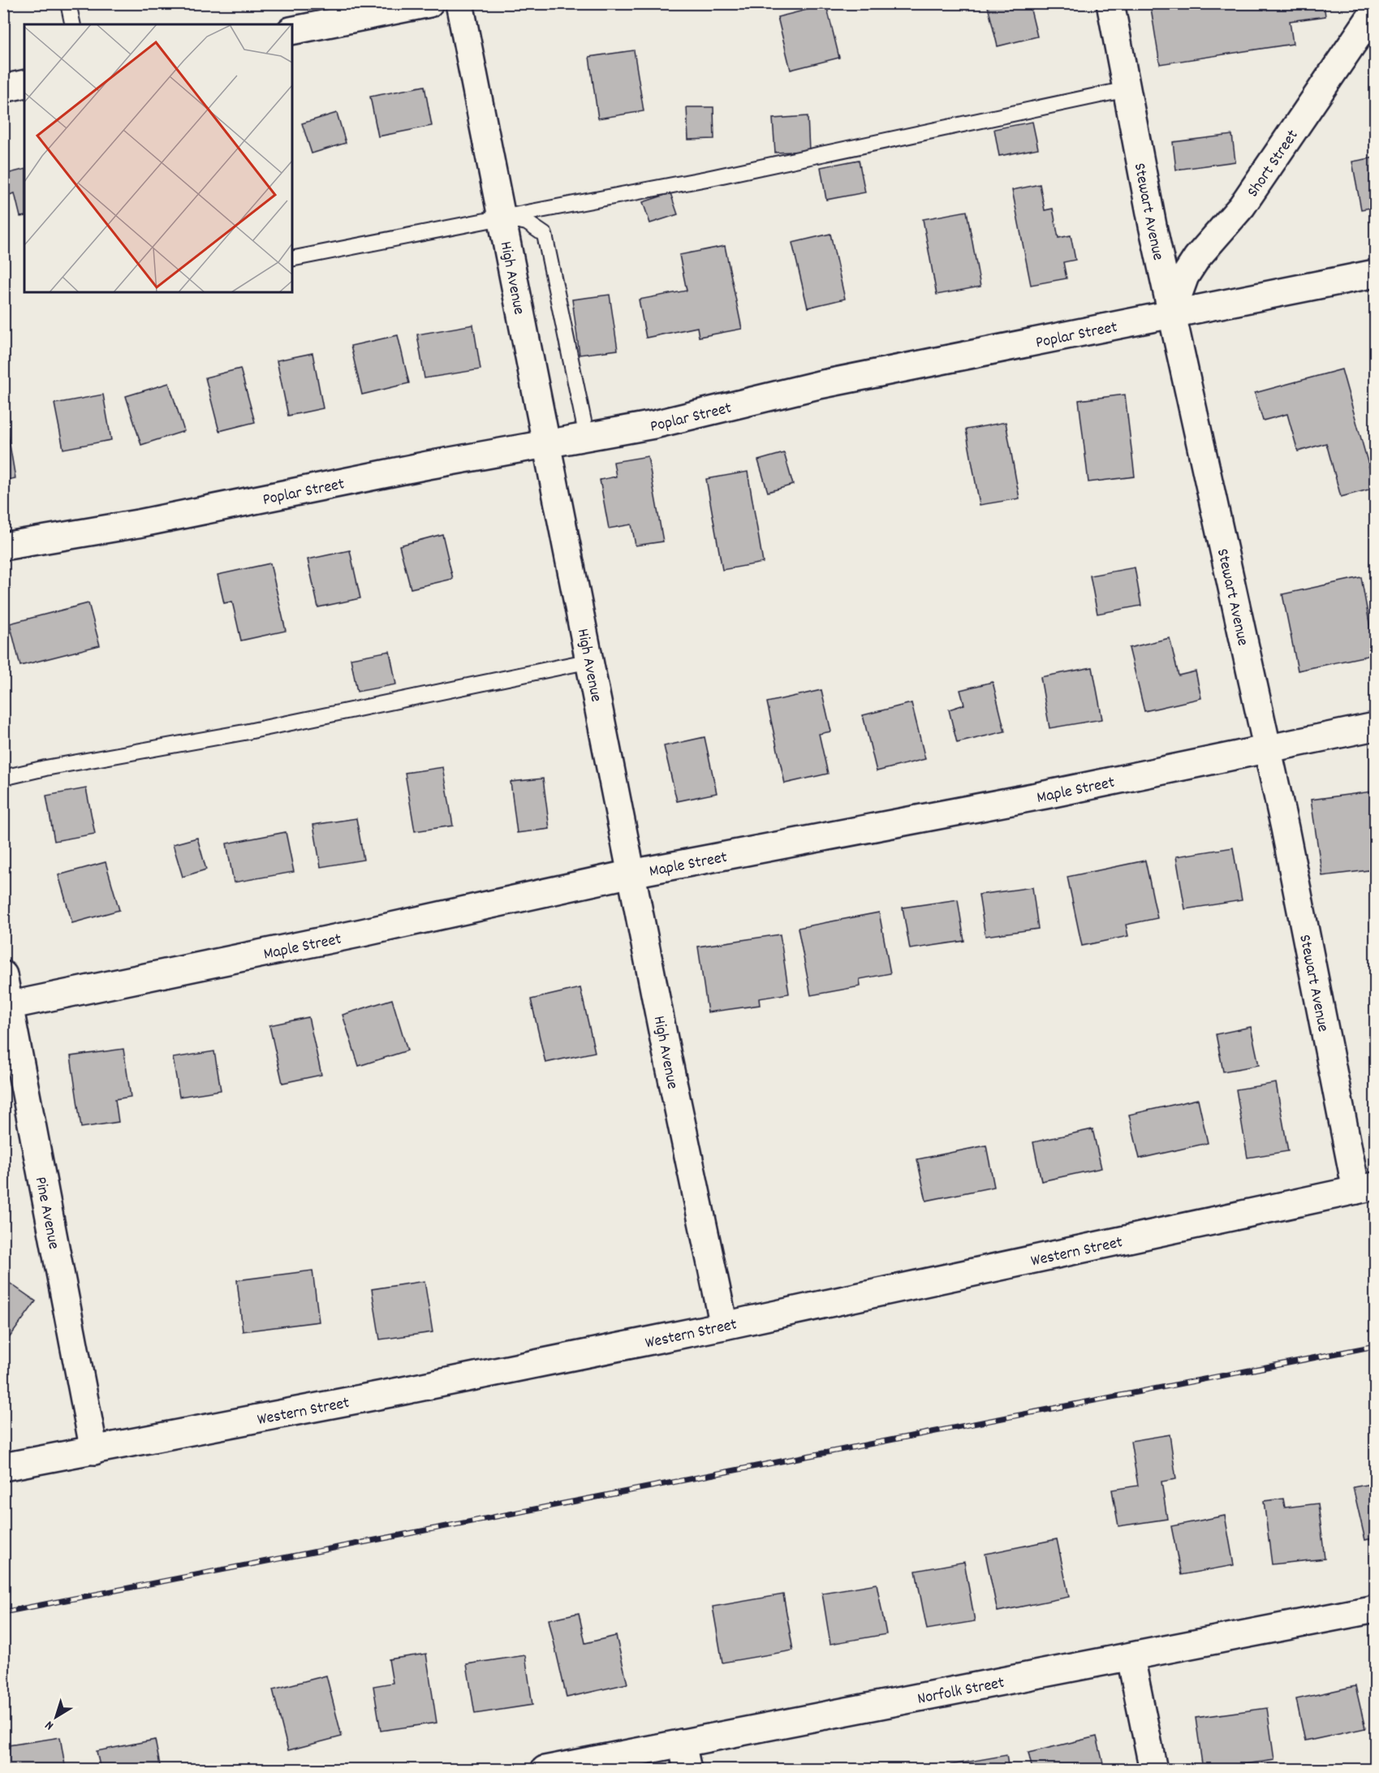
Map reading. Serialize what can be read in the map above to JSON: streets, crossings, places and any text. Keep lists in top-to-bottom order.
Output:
{
  "streets": {
    "street": [
      "Short Street",
      "Stewart Avenue",
      "High Avenue",
      "Poplar Street",
      "Maple Street",
      "Pine Avenue",
      "Western Street",
      "Norfolk Street"
    ]
  },
  "crossings": [
    ["Short Street", "Stewart Avenue"],
    ["Short Street", "Poplar Street"],
    ["Stewart Avenue", "Poplar Street"],
    ["Stewart Avenue", "Maple Street"],
    ["Stewart Avenue", "Western Street"],
    ["High Avenue", "Poplar Street"],
    ["High Avenue", "Maple Street"],
    ["High Avenue", "Western Street"],
    ["Maple Street", "Pine Avenue"],
    ["Pine Avenue", "Western Street"]
  ],
  "north": "bottom left"
}
